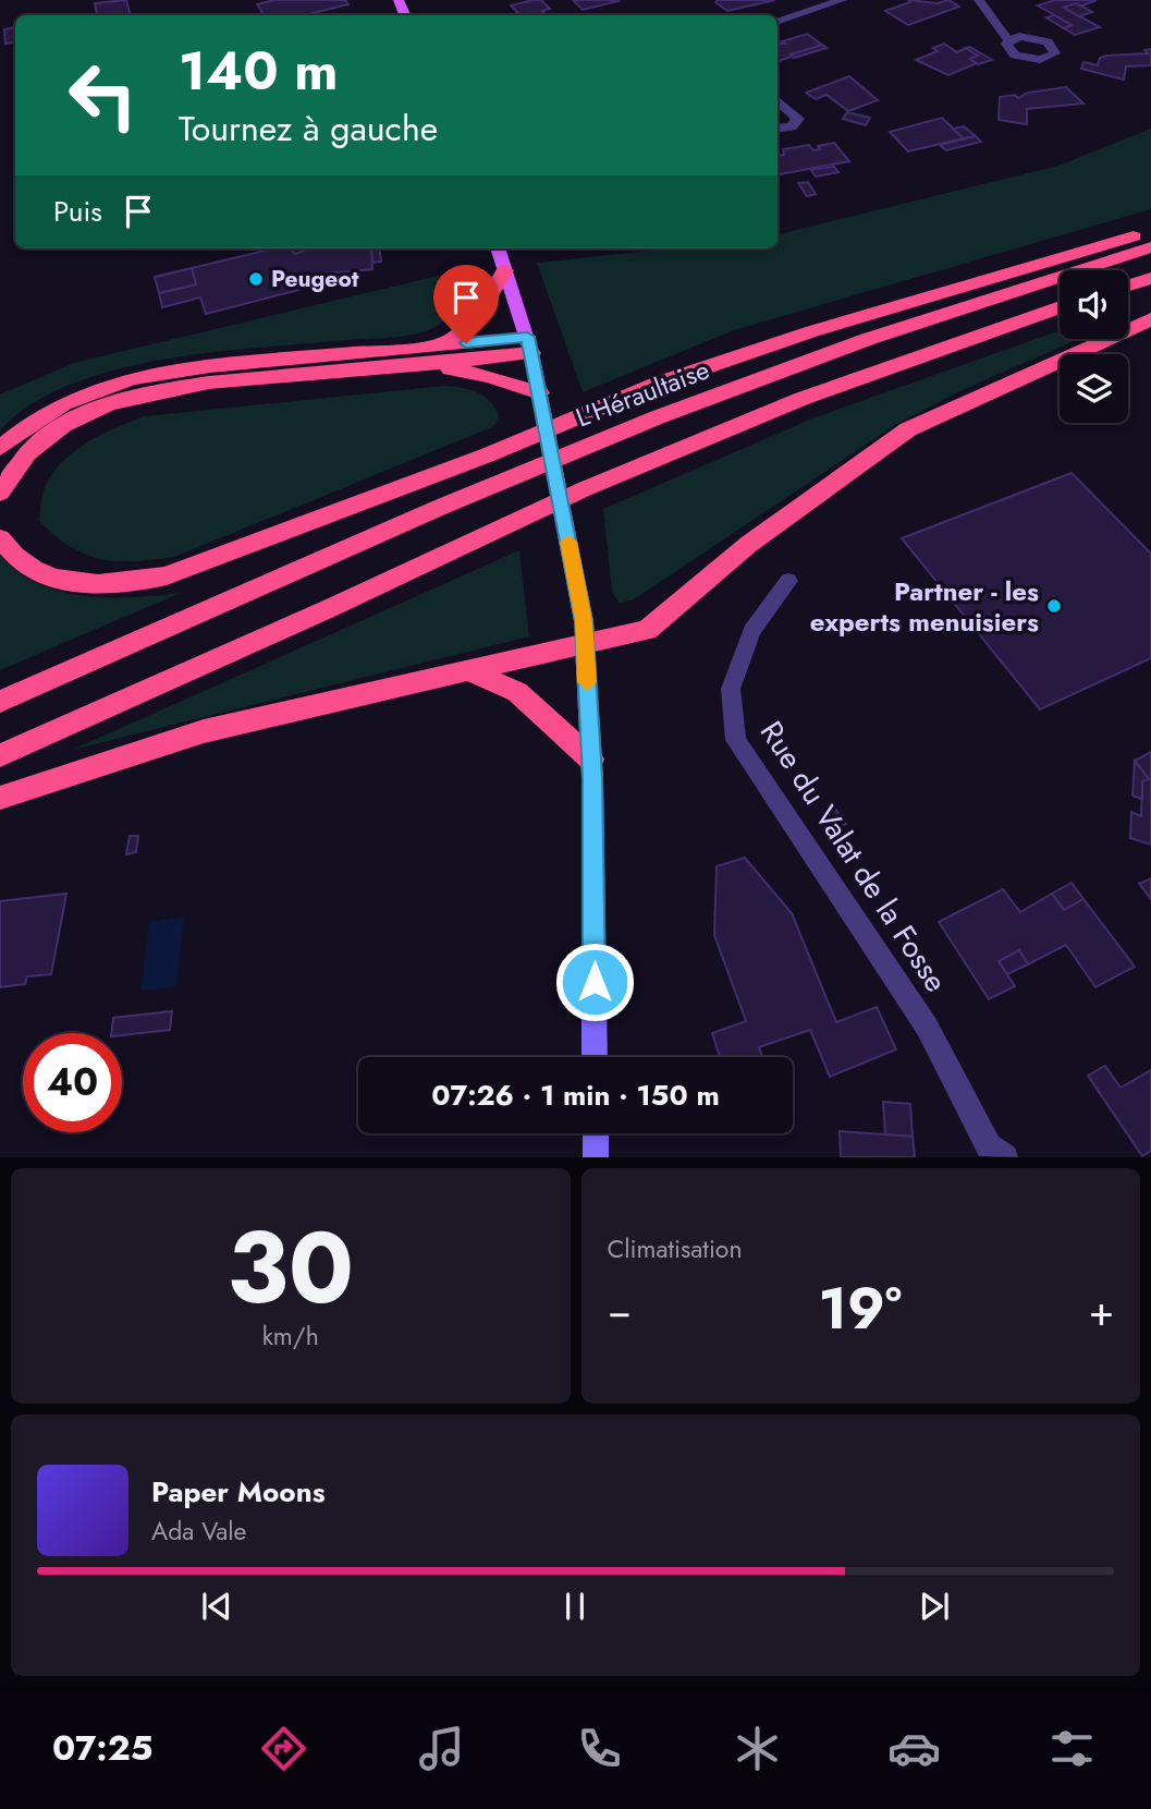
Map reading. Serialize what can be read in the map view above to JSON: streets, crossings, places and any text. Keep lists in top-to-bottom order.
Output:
{
  "streets": {
    "highway": ["L'Héraultaise"],
    "street": ["Rue du Valat de la Fosse"]
  },
  "places": ["Peugeot", "Partner - les experts menuisiers"],
  "page": {
    "turn": ["140 m", "Tournez à gauche"],
    "then": "Puis",
    "limit": "40",
    "trip": "07:26 · 1 min · 150 m",
    "tile": [
      ["30", "km/h"],
      "Climatisation"
    ],
    "heat": ["−", "19°", "+"],
    "song": ["Paper Moons", "Ada Vale"],
    "tabs": "07:25"
  }
}
